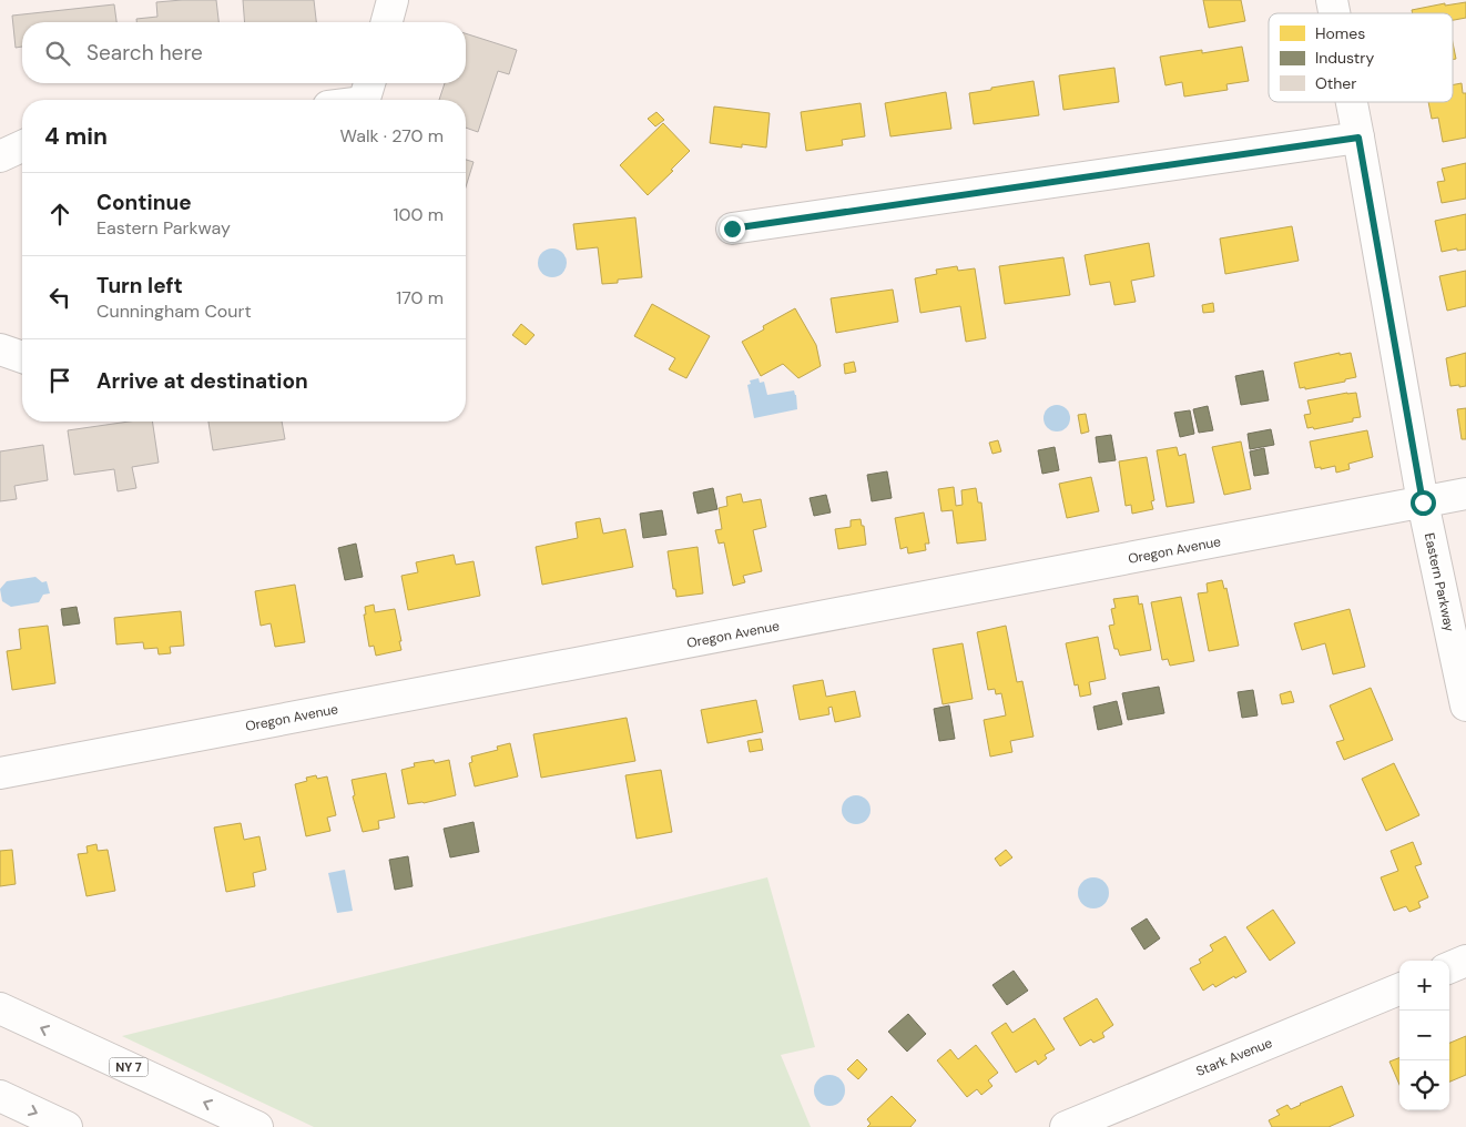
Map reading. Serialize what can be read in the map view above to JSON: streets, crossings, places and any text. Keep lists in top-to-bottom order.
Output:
{
  "streets": {
    "main road": [
      "Oregon Avenue",
      "Eastern Parkway",
      "Stark Avenue",
      "NY 7"
    ]
  },
  "crossings": [
    ["Oregon Avenue", "Eastern Parkway"]
  ],
  "legend": ["Homes", "Industry", "Other"],
  "page": {
    "search": "Search here",
    "heading": ["4 min", "Walk · 270 m"],
    "list": [
      ["Continue", "Eastern Parkway", "100 m"],
      ["Turn left", "Cunningham Court", "170 m"],
      "Arrive at destination"
    ],
    "map_buttons": ["+", "−"]
  }
}
